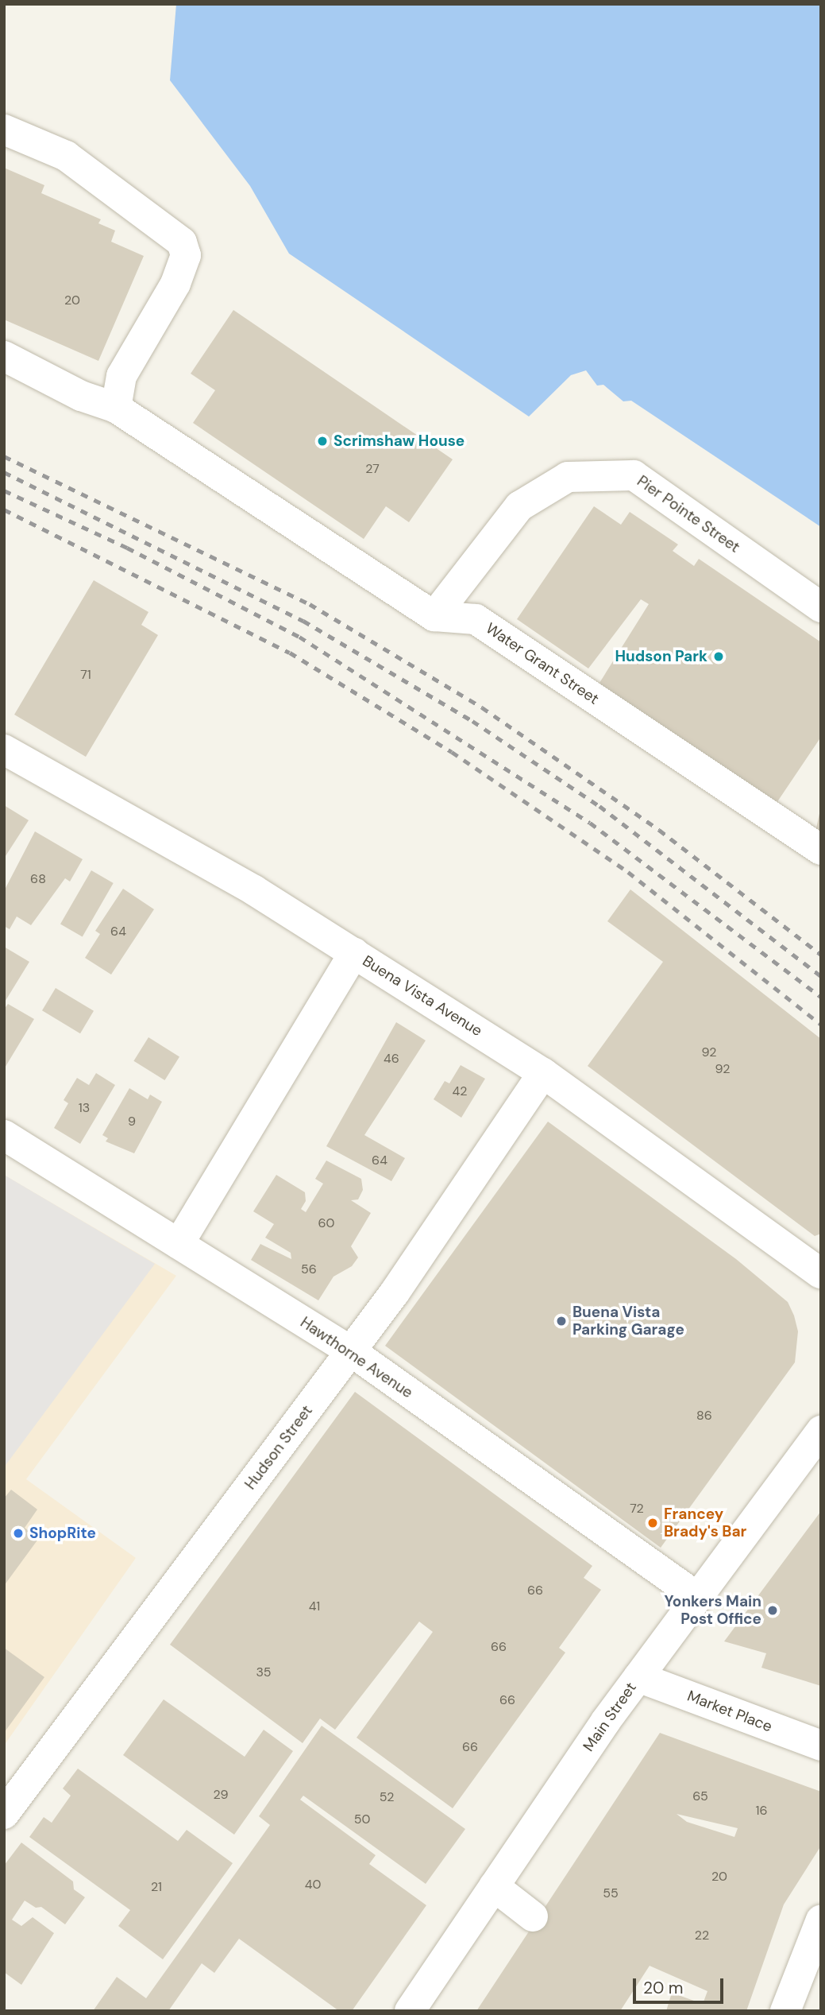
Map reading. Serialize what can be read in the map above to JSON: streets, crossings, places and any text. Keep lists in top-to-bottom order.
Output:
{
  "streets": {
    "street": [
      "Pier Pointe Street",
      "Water Grant Street",
      "Buena Vista Avenue",
      "Hawthorne Avenue",
      "Hudson Street",
      "Market Place",
      "Main Street"
    ]
  },
  "crossings": [
    ["Pier Pointe Street", "Water Grant Street"],
    ["Buena Vista Avenue", "Hudson Street"],
    ["Hawthorne Avenue", "Hudson Street"],
    ["Hawthorne Avenue", "Main Street"],
    ["Market Place", "Main Street"]
  ],
  "places": [
    "Scrimshaw House",
    "Hudson Park",
    "Buena Vista Parking Garage",
    "Francey Brady's Bar",
    "ShopRite",
    "Yonkers Main Post Office"
  ],
  "house_numbers": [
    "20",
    "27",
    "71",
    "68",
    "64",
    "92",
    "46",
    "92",
    "42",
    "13",
    "9",
    "64",
    "60",
    "56",
    "86",
    "72",
    "66",
    "41",
    "66",
    "35",
    "66",
    "66",
    "29",
    "65",
    "52",
    "16",
    "50",
    "20",
    "40",
    "21",
    "55",
    "22"
  ],
  "scale_bar": "20 m"
}
